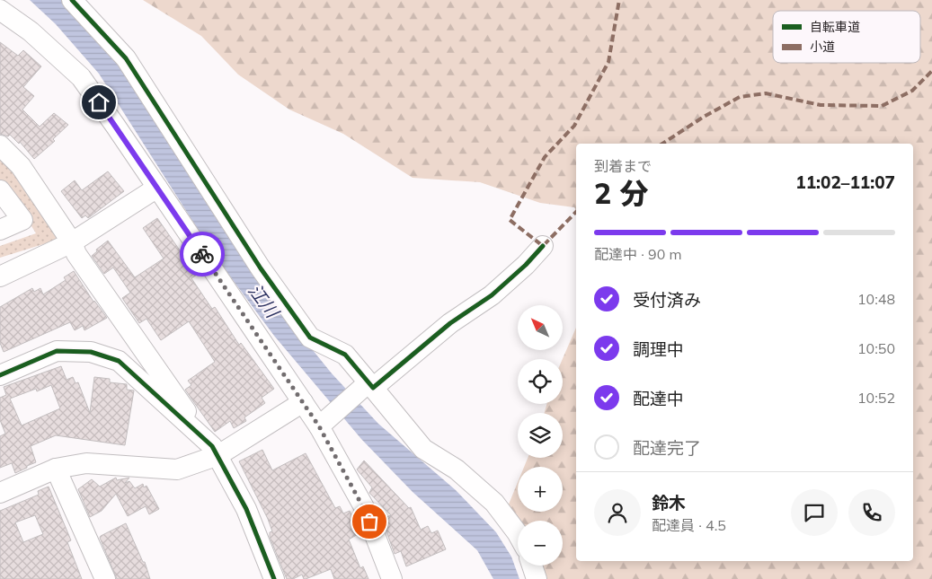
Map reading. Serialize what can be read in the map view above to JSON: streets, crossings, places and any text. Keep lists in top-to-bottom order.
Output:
{
  "water": ["江川"],
  "legend": ["自転車道", "小道"],
  "north": "top left",
  "page": {
    "heading": ["2 分", "到着まで", "11:02–11:07"],
    "panel": ["鈴木", "配達員 · 4.5"],
    "bar": "配達中 · 90 m",
    "list": [
      ["受付済み", "10:48"],
      ["調理中", "10:50"],
      ["配達中", "10:52"],
      "配達完了"
    ],
    "map_buttons": ["+", "−"]
  }
}
